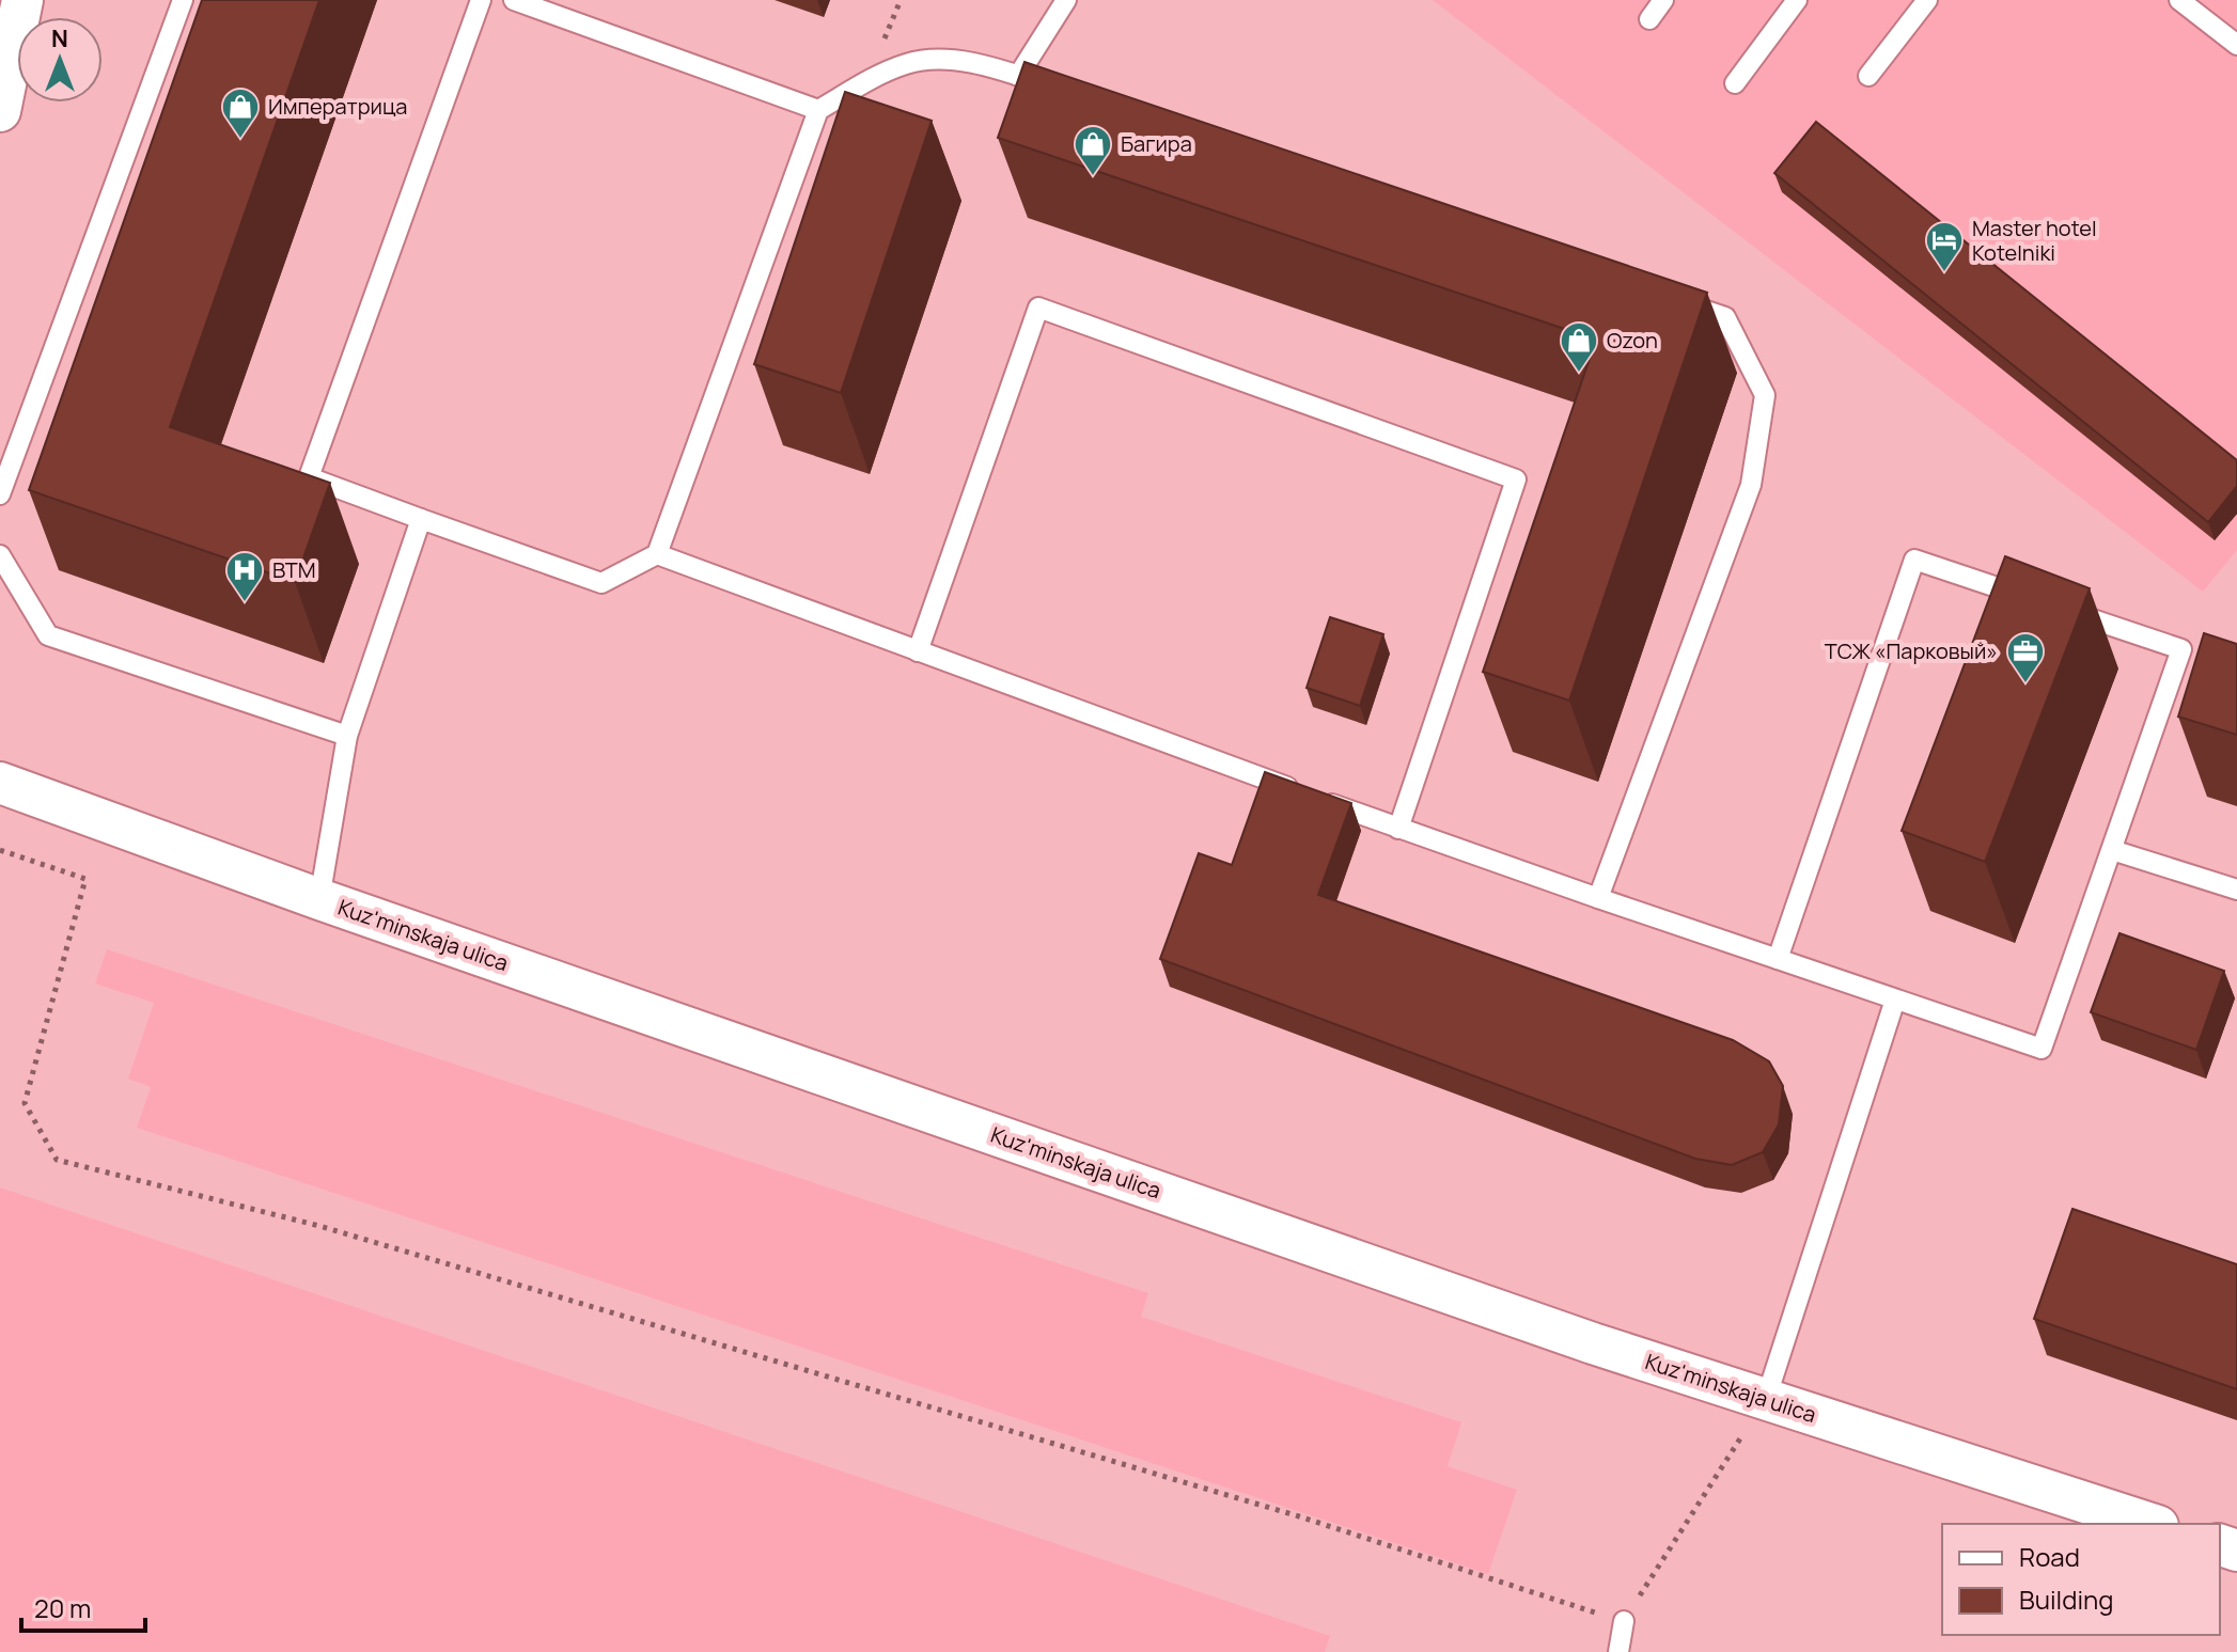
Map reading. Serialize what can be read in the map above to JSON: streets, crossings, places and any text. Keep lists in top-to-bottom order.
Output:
{
  "streets": {
    "street": ["Kuz'minskaja ulica"]
  },
  "places": {
    "shop": ["Императрица", "Багира", "Ozon"],
    "hotel": ["Master hotel Kotelniki"],
    "hospital": ["ВТМ"],
    "office": ["ТСЖ «Парковый»"]
  },
  "legend": ["Road", "Building"],
  "scale_bar": "20 m",
  "north": "top"
}
